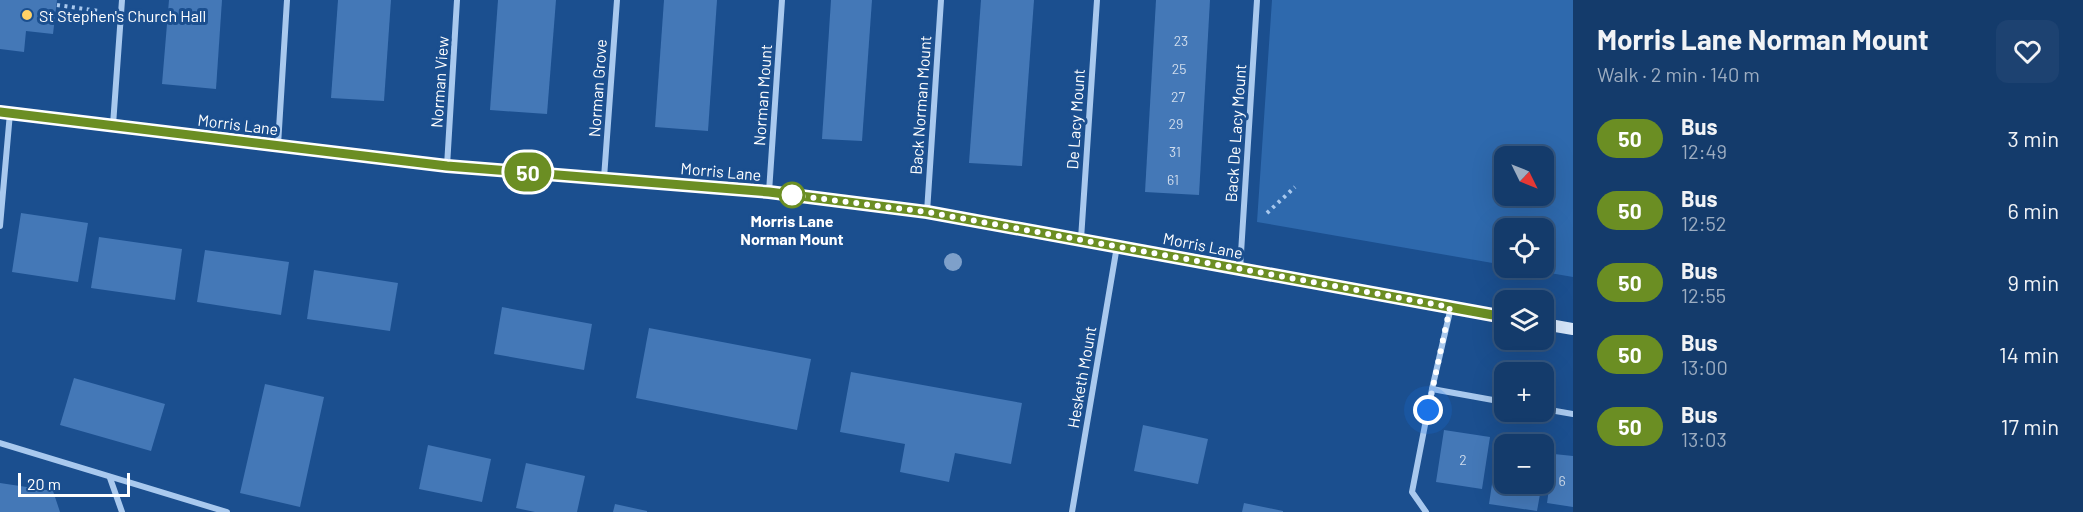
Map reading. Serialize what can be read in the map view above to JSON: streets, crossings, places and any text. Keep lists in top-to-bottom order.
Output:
{
  "streets": {
    "street": [
      "Norman View",
      "Norman Grove",
      "Norman Mount",
      "Back Norman Mount",
      "De Lacy Mount",
      "Morris Lane",
      "Back De Lacy Mount",
      "Hesketh Mount"
    ]
  },
  "crossings": [
    ["Norman View", "Morris Lane"],
    ["Norman Grove", "Morris Lane"],
    ["Norman Mount", "Morris Lane"],
    ["Back Norman Mount", "Morris Lane"],
    ["De Lacy Mount", "Morris Lane"],
    ["Morris Lane", "Back De Lacy Mount"],
    ["Morris Lane", "Hesketh Mount"]
  ],
  "places": ["St Stephen's Church Hall", "Morris Lane Norman Mount"],
  "lines": ["bus line 50"],
  "house_numbers": [
    "23",
    "25",
    "27",
    "29",
    "31",
    "61",
    "2",
    "6"
  ],
  "scale_bar": "20 m",
  "north": "bottom right",
  "page": {
    "on_map": "50",
    "heading": ["Morris Lane Norman Mount", "Walk · 2 min · 140 m"],
    "list": [
      {
        "mark": "50",
        "name": "Bus",
        "note": "12:49",
        "value": "3 min"
      },
      {
        "mark": "50",
        "name": "Bus",
        "note": "12:52",
        "value": "6 min"
      },
      {
        "mark": "50",
        "name": "Bus",
        "note": "12:55",
        "value": "9 min"
      },
      {
        "mark": "50",
        "name": "Bus",
        "note": "13:00",
        "value": "14 min"
      },
      {
        "mark": "50",
        "name": "Bus",
        "note": "13:03",
        "value": "17 min"
      }
    ],
    "map_buttons": ["+", "−"],
    "scale": "20 m"
  }
}
